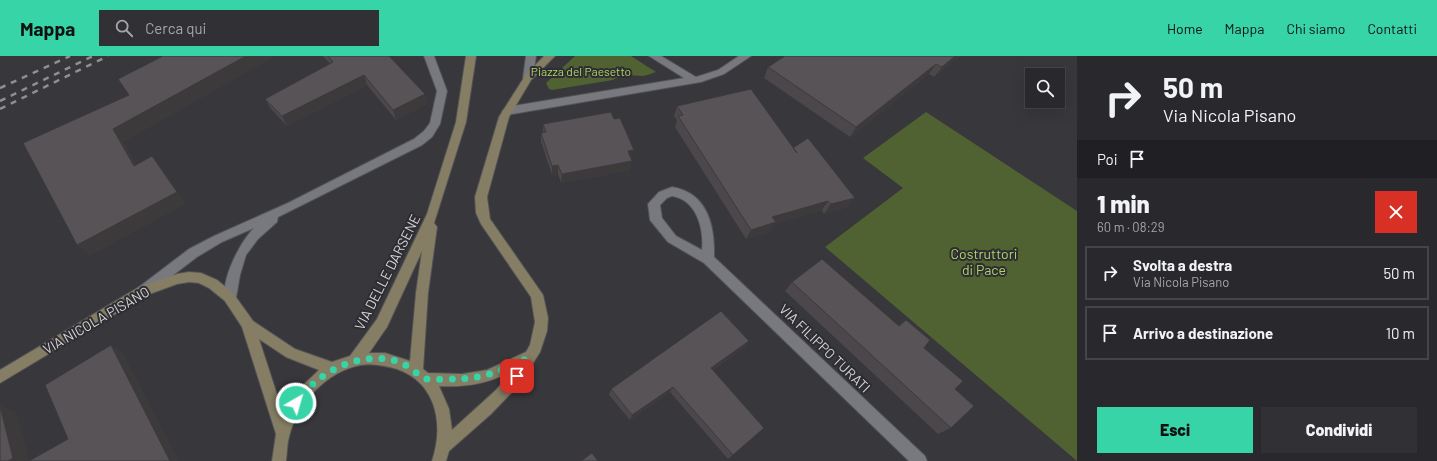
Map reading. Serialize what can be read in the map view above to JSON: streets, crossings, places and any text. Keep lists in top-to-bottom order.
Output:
{
  "streets": {
    "street": ["VIA DELLE DARSENE", "VIA NICOLA PISANO", "VIA FILIPPO TURATI"]
  },
  "crossings": [
    ["VIA DELLE DARSENE", "VIA NICOLA PISANO"]
  ],
  "parks": ["Piazza del Paesetto", "Costruttori di Pace"],
  "page": {
    "header": "Mappa",
    "search": "Cerca qui",
    "nav": [
      "Home",
      "Mappa",
      "Chi siamo",
      "Contatti"
    ],
    "turn": ["50 m", "Via Nicola Pisano"],
    "then": "Poi",
    "heading": ["1 min", "60 m · 08:29"],
    "list": [
      {
        "name": "Svolta a destra",
        "note": "Via Nicola Pisano",
        "value": "50 m"
      },
      {
        "name": "Arrivo a destinazione",
        "value": "10 m"
      }
    ],
    "buttons": ["Esci", "Condividi"]
  }
}
